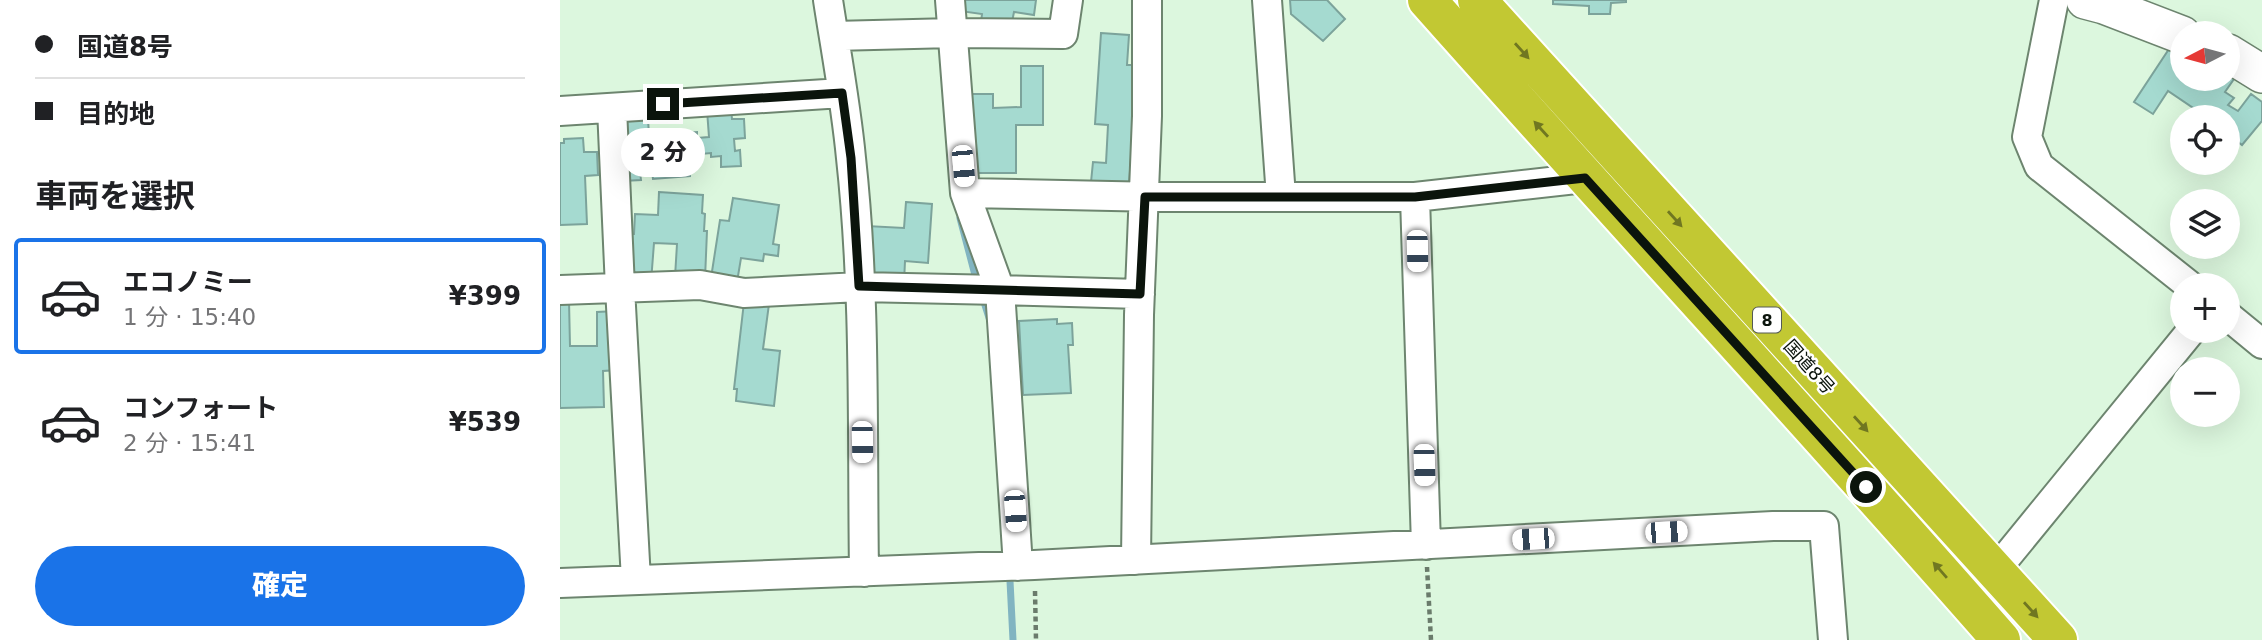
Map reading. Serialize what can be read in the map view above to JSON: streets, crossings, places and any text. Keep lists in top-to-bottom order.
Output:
{
  "streets": {
    "highway": ["8", "国道8号"]
  },
  "north": "left",
  "page": {
    "banner": ["国道8号", "目的地"],
    "map_buttons": ["+", "−"],
    "bubble": "2 分",
    "heading": "車両を選択",
    "list": [
      {
        "name": "エコノミー",
        "note": "1 分 · 15:40",
        "value": "¥399"
      },
      {
        "name": "コンフォート",
        "note": "2 分 · 15:41",
        "value": "¥539"
      }
    ],
    "buttons": "確定"
  }
}
